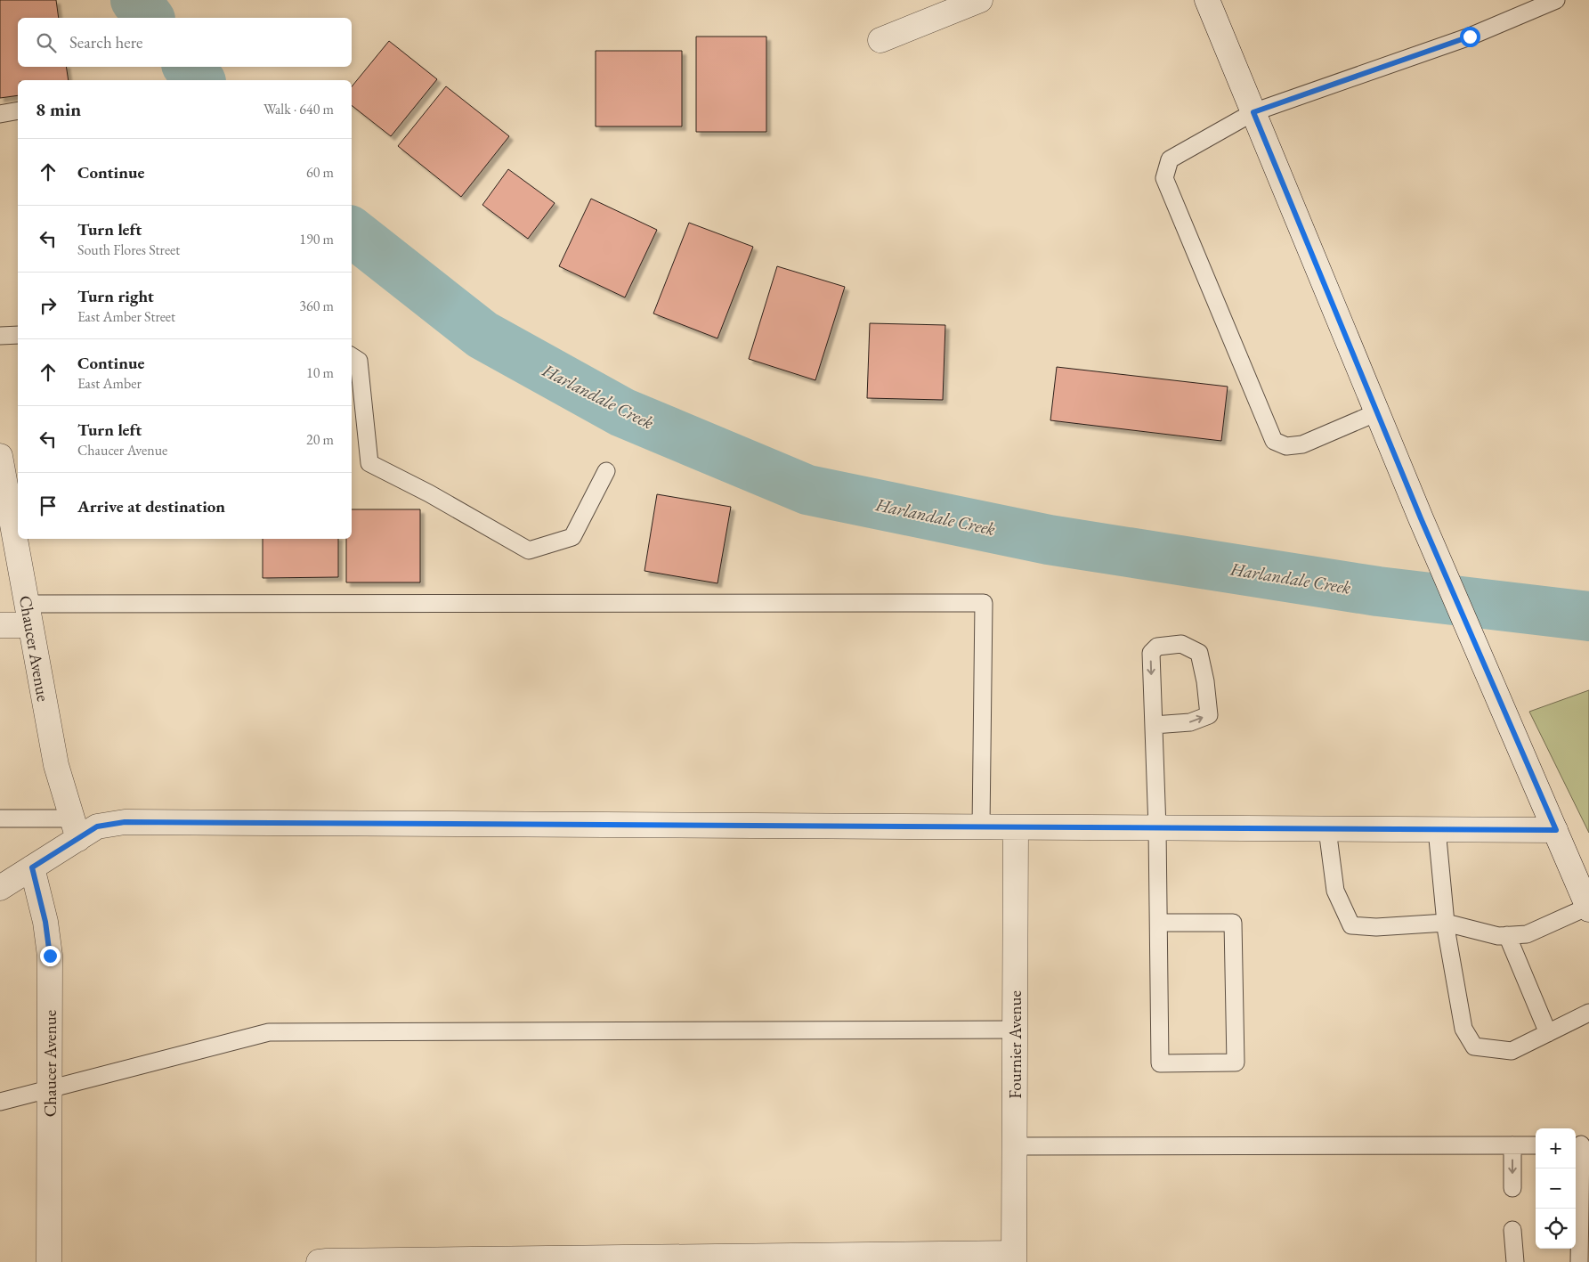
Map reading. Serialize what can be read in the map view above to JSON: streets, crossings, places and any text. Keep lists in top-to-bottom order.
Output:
{
  "streets": {
    "street": ["Chaucer Avenue", "Fournier Avenue"]
  },
  "water": ["Harlandale Creek"],
  "page": {
    "search": "Search here",
    "heading": ["8 min", "Walk · 640 m"],
    "list": [
      ["Continue", "60 m"],
      ["Turn left", "South Flores Street", "190 m"],
      ["Turn right", "East Amber Street", "360 m"],
      ["Continue", "East Amber", "10 m"],
      ["Turn left", "Chaucer Avenue", "20 m"],
      "Arrive at destination"
    ],
    "map_buttons": ["+", "−"]
  }
}
